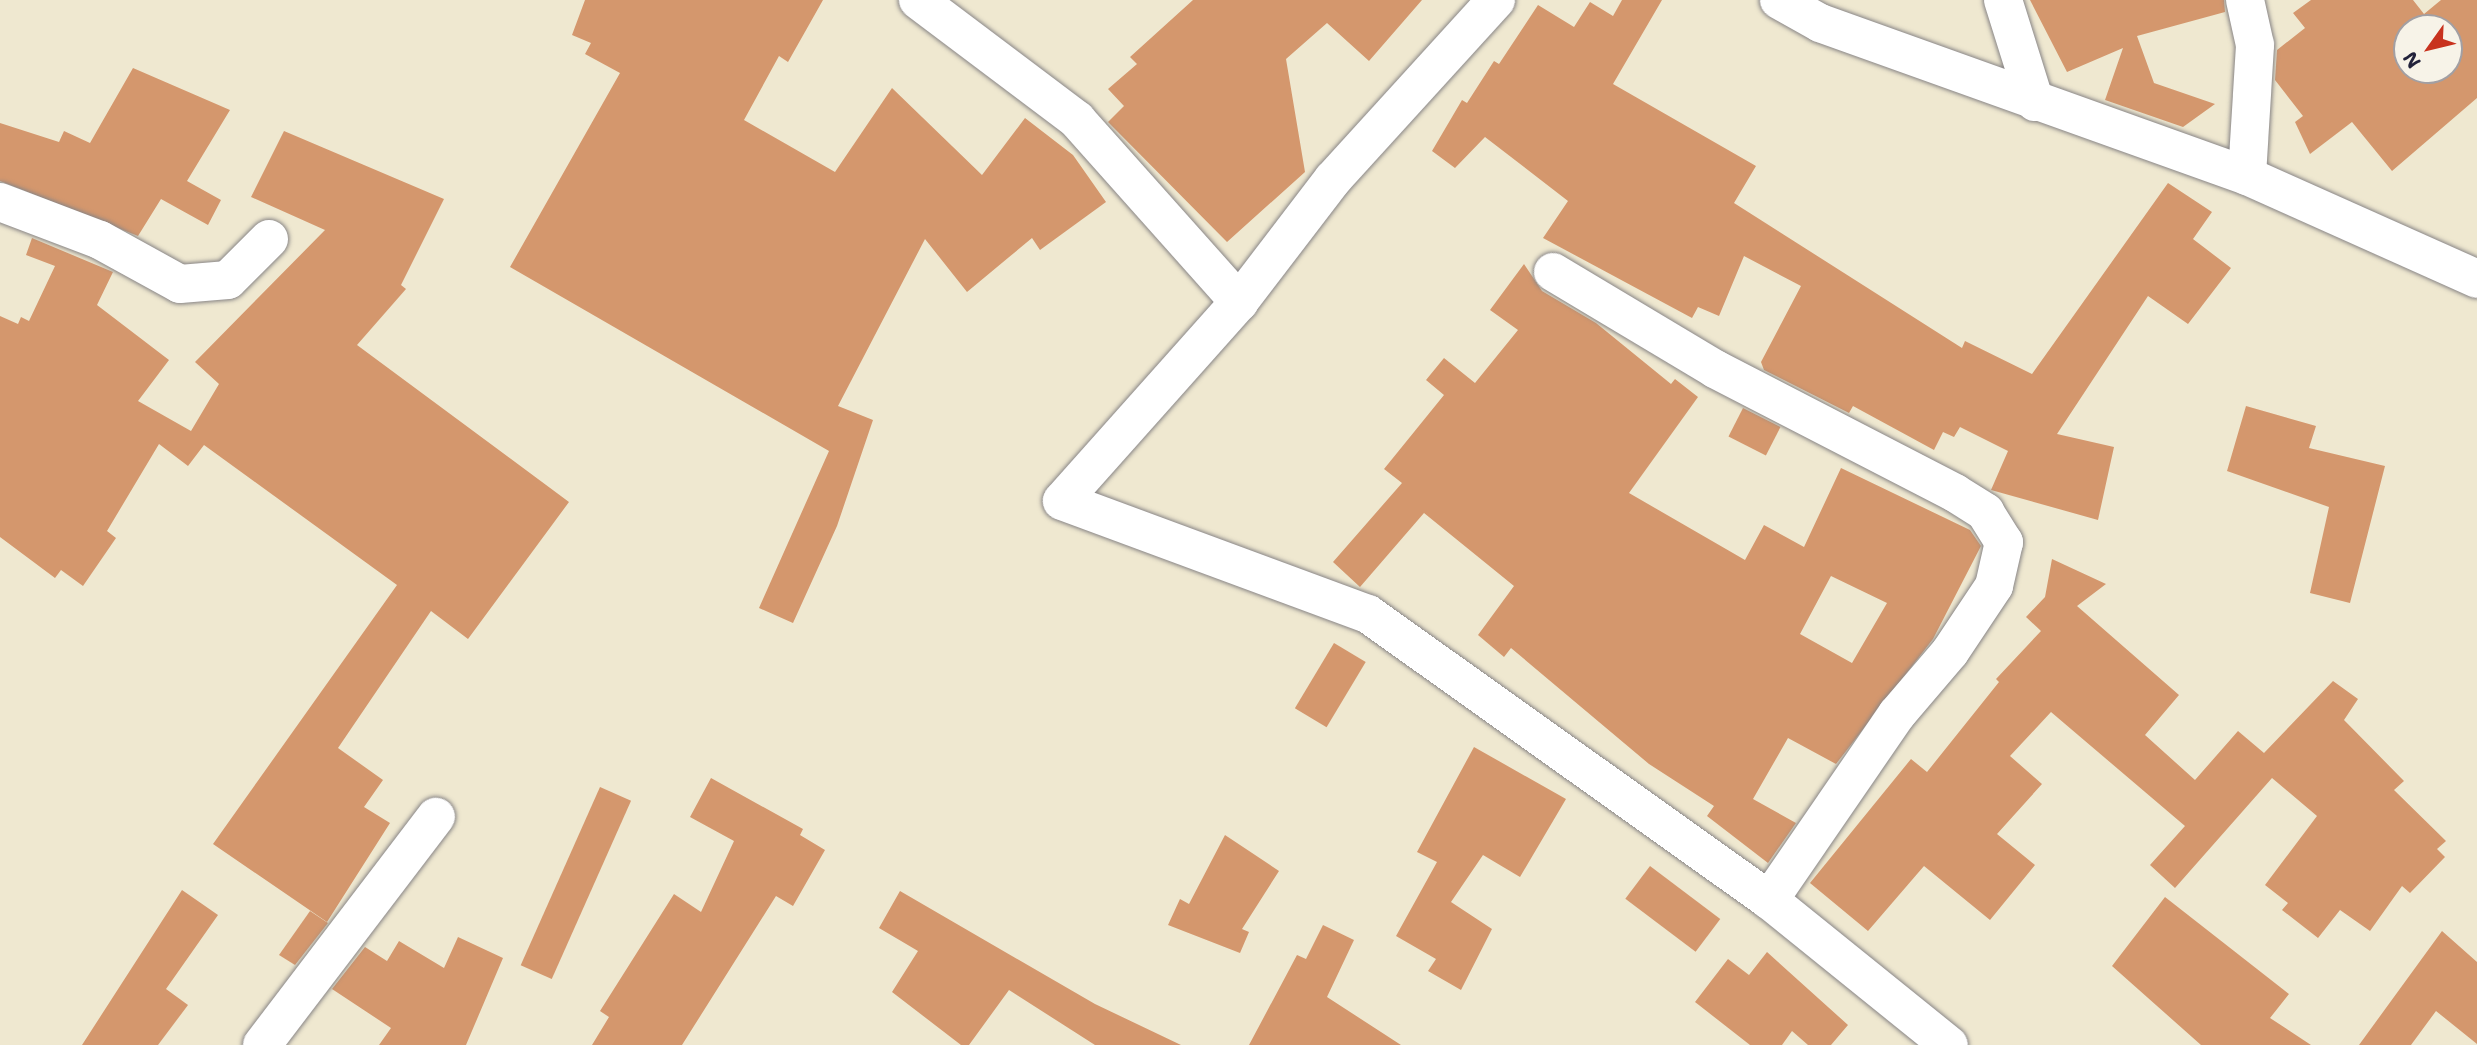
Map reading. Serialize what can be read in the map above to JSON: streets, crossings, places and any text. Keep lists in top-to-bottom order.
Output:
{
  "north": "bottom left"
}
